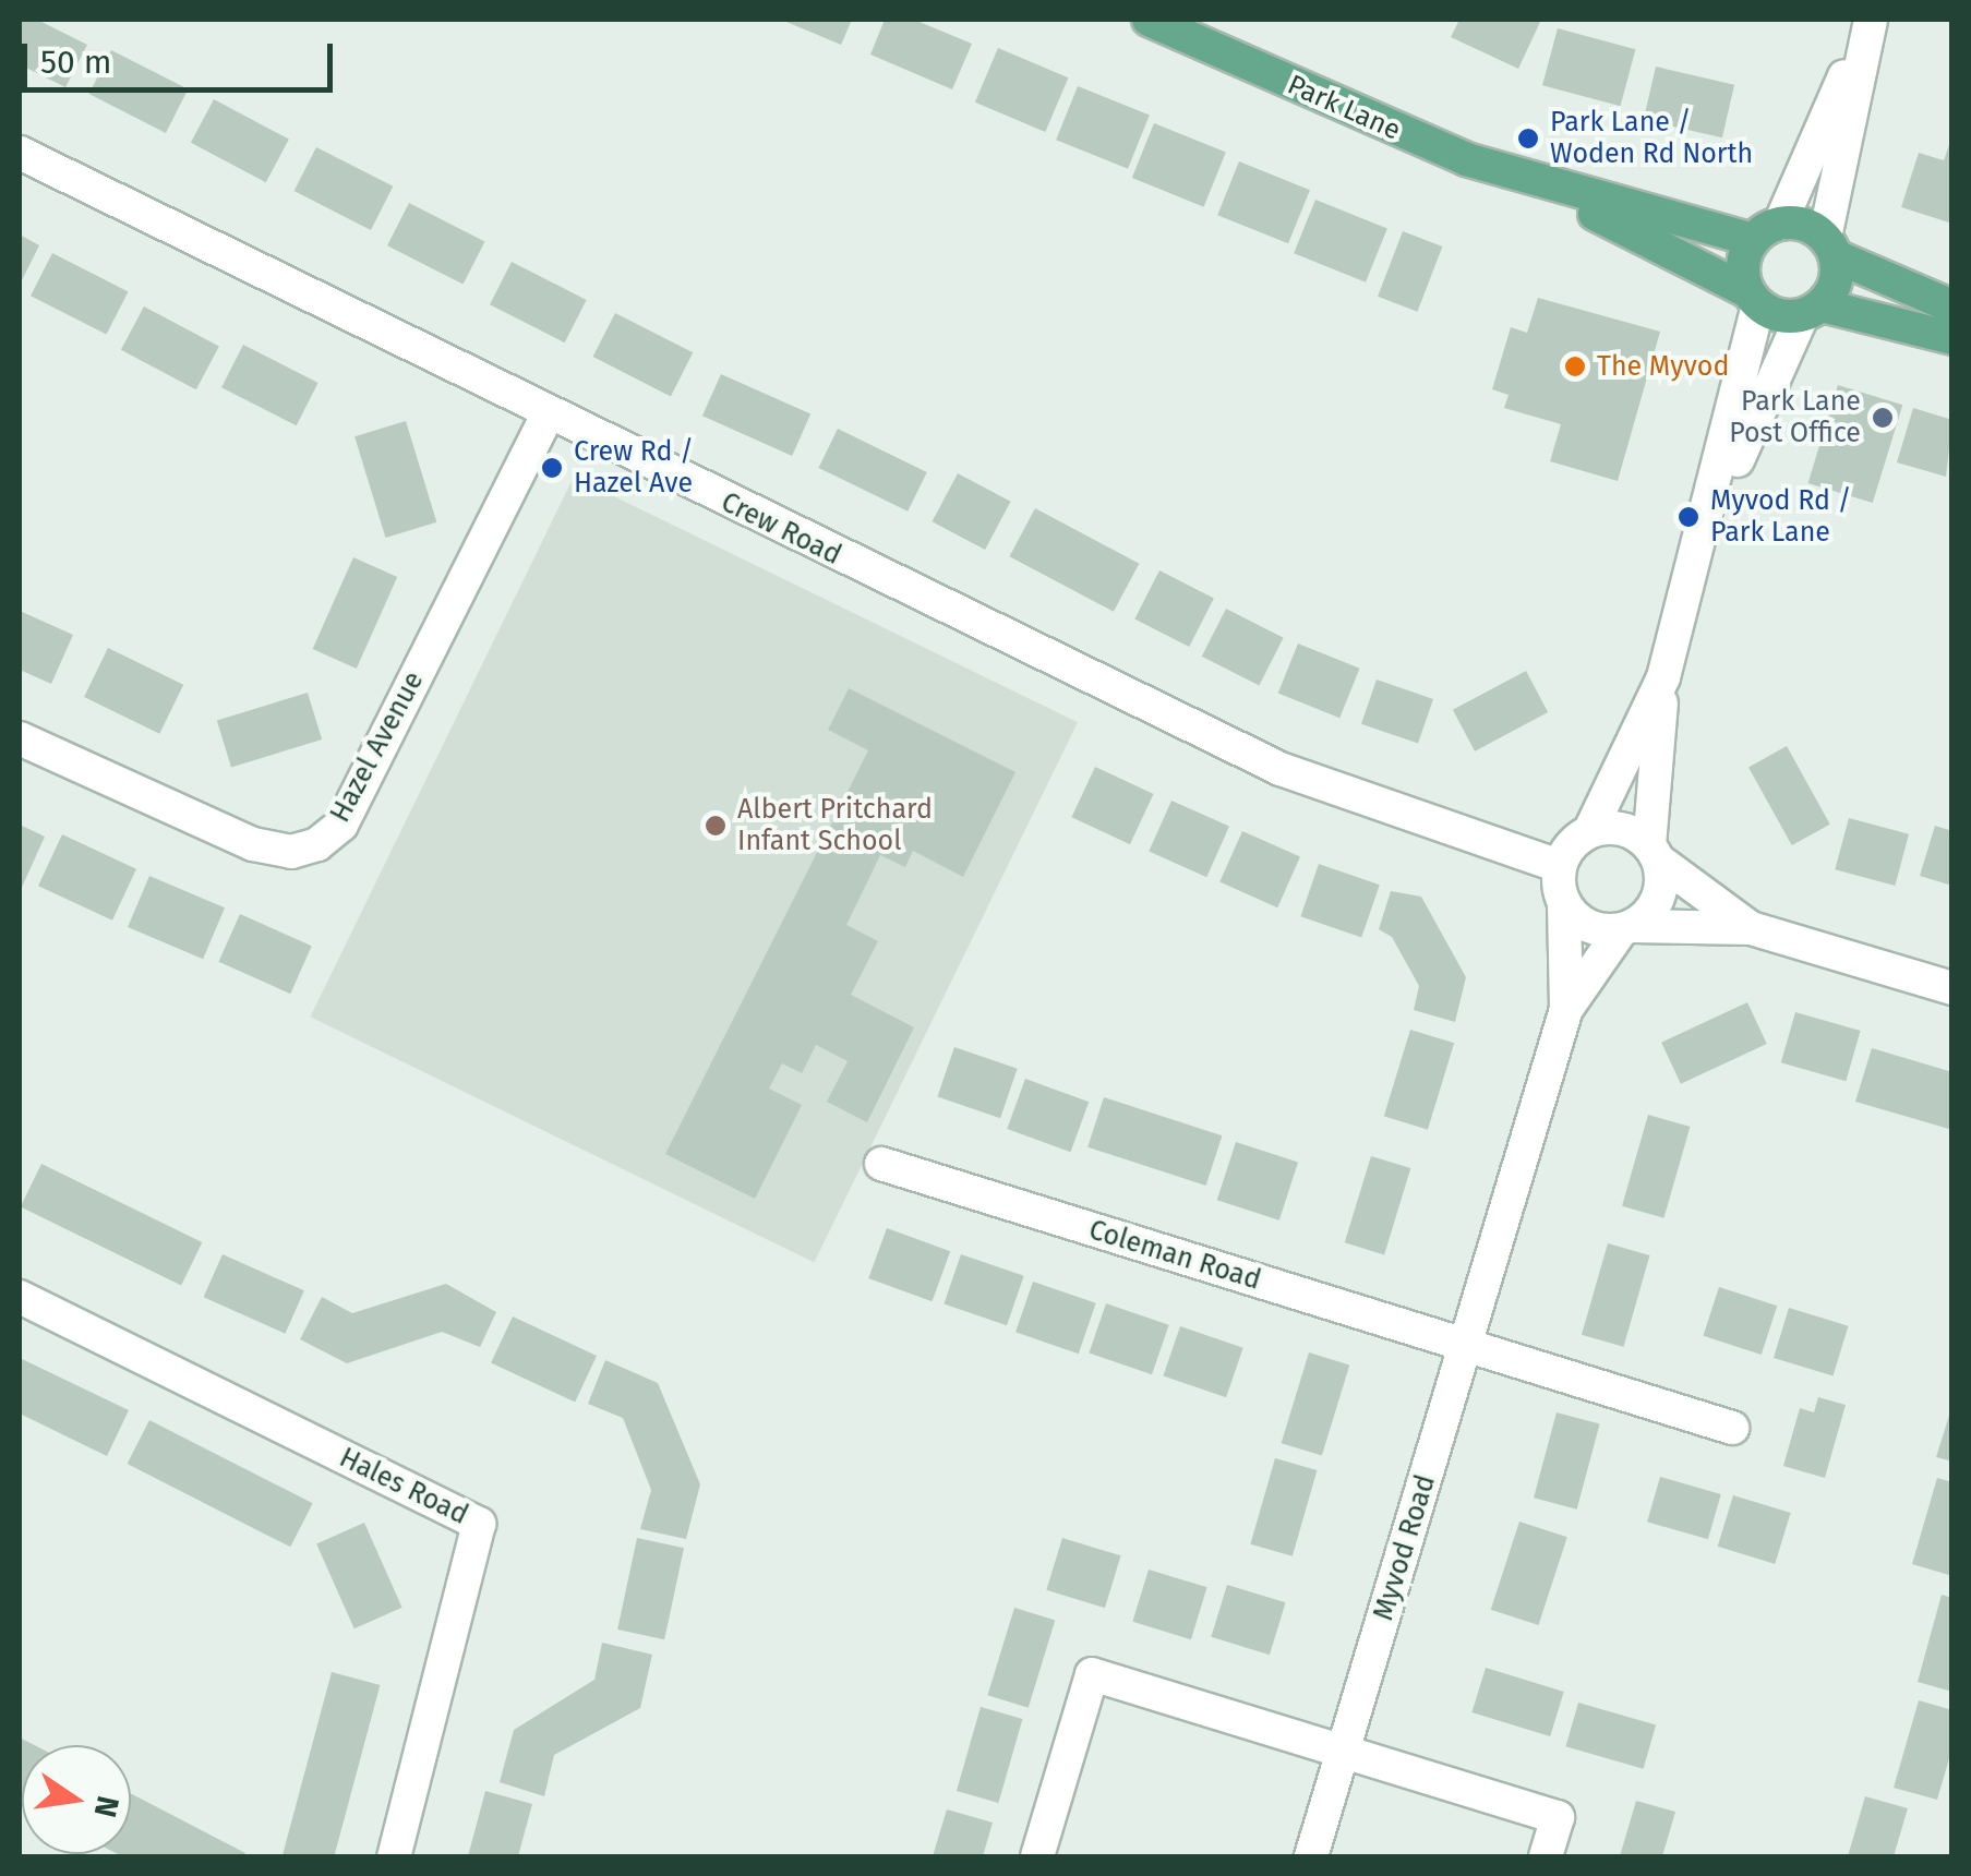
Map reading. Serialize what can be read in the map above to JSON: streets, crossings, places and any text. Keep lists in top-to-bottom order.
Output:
{
  "streets": {
    "main road": ["Park Lane"],
    "street": [
      "Crew Road",
      "Hazel Avenue",
      "Coleman Road",
      "Hales Road",
      "Myvod Road"
    ]
  },
  "crossings": [
    ["Crew Road", "Hazel Avenue"],
    ["Crew Road", "Myvod Road"],
    ["Coleman Road", "Myvod Road"]
  ],
  "places": [
    "Park Lane / Woden Rd North",
    "The Myvod",
    "Park Lane Post Office",
    "Crew Rd / Hazel Ave",
    "Myvod Rd / Park Lane",
    "Albert Pritchard Infant School"
  ],
  "scale_bar": "50 m",
  "north": "right"
}
